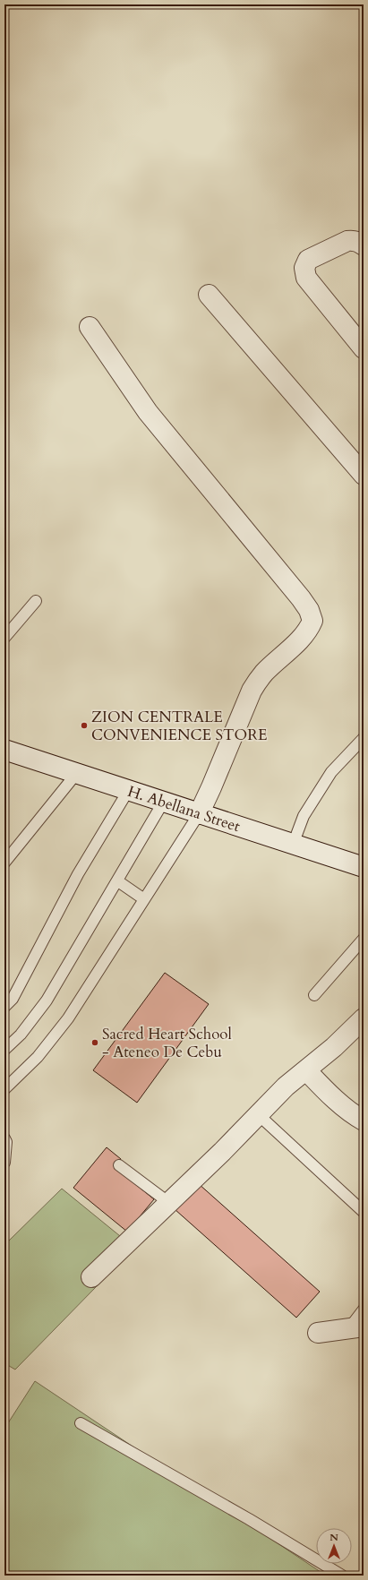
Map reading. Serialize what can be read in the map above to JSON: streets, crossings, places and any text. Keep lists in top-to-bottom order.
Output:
{
  "streets": {
    "street": ["H. Abellana Street"]
  },
  "places": ["ZION CENTRALE CONVENIENCE STORE", "Sacred Heart School - Ateneo De Cebu"],
  "north": "top"
}
